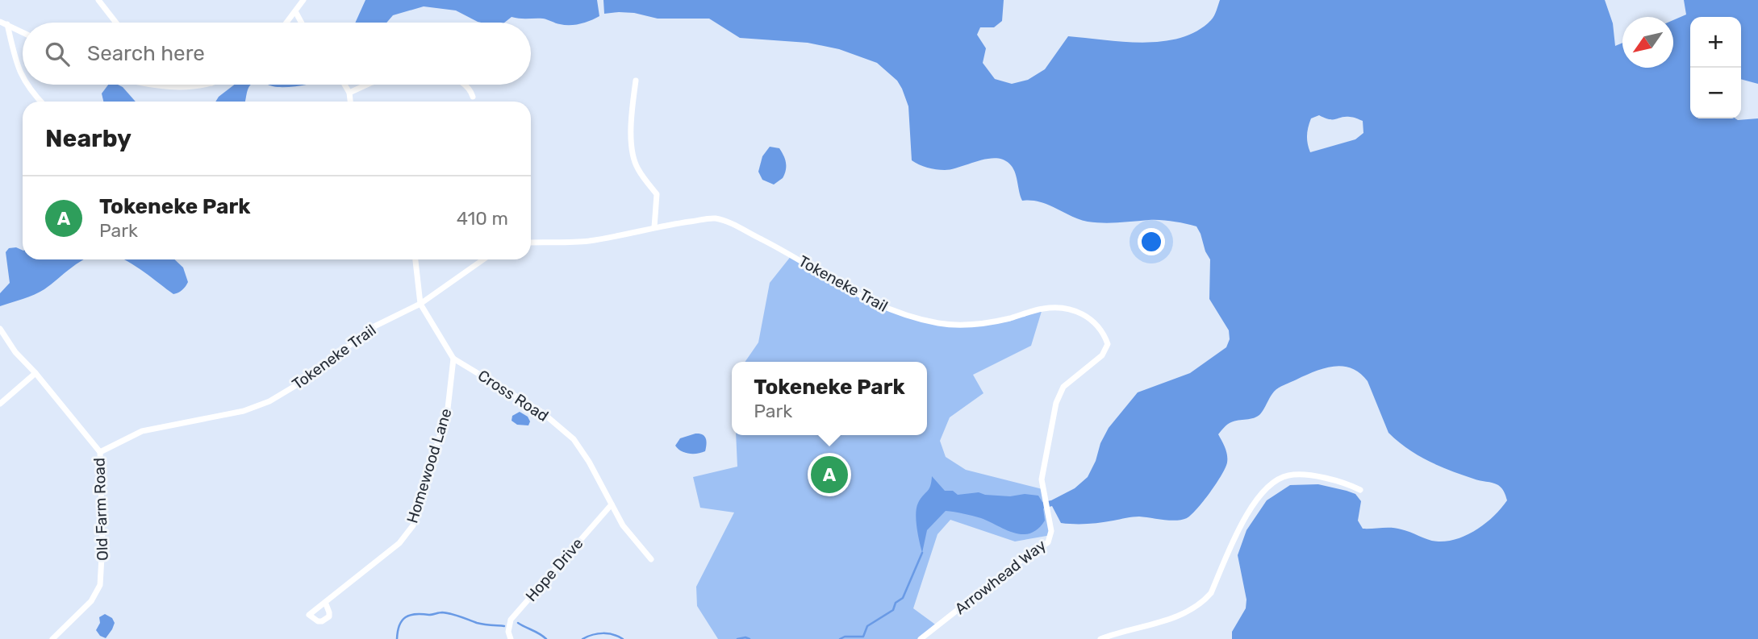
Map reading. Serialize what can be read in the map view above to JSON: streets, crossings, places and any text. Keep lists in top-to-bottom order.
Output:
{
  "streets": {
    "street": [
      "Tokeneke Trail",
      "Cross Road",
      "Homewood Lane",
      "Old Farm Road",
      "Hope Drive",
      "Arrowhead Way"
    ]
  },
  "crossings": [
    ["Tokeneke Trail", "Cross Road"],
    ["Tokeneke Trail", "Old Farm Road"],
    ["Tokeneke Trail", "Arrowhead Way"],
    ["Cross Road", "Homewood Lane"],
    ["Cross Road", "Hope Drive"]
  ],
  "north": "bottom left",
  "page": {
    "map_buttons": ["+", "−"],
    "search": "Search here",
    "heading": "Nearby",
    "list": [
      {
        "mark": "A",
        "name": "Tokeneke Park",
        "note": "Park",
        "value": "410 m"
      }
    ],
    "popup": ["Tokeneke Park", "Park"],
    "pins": "A"
  }
}
